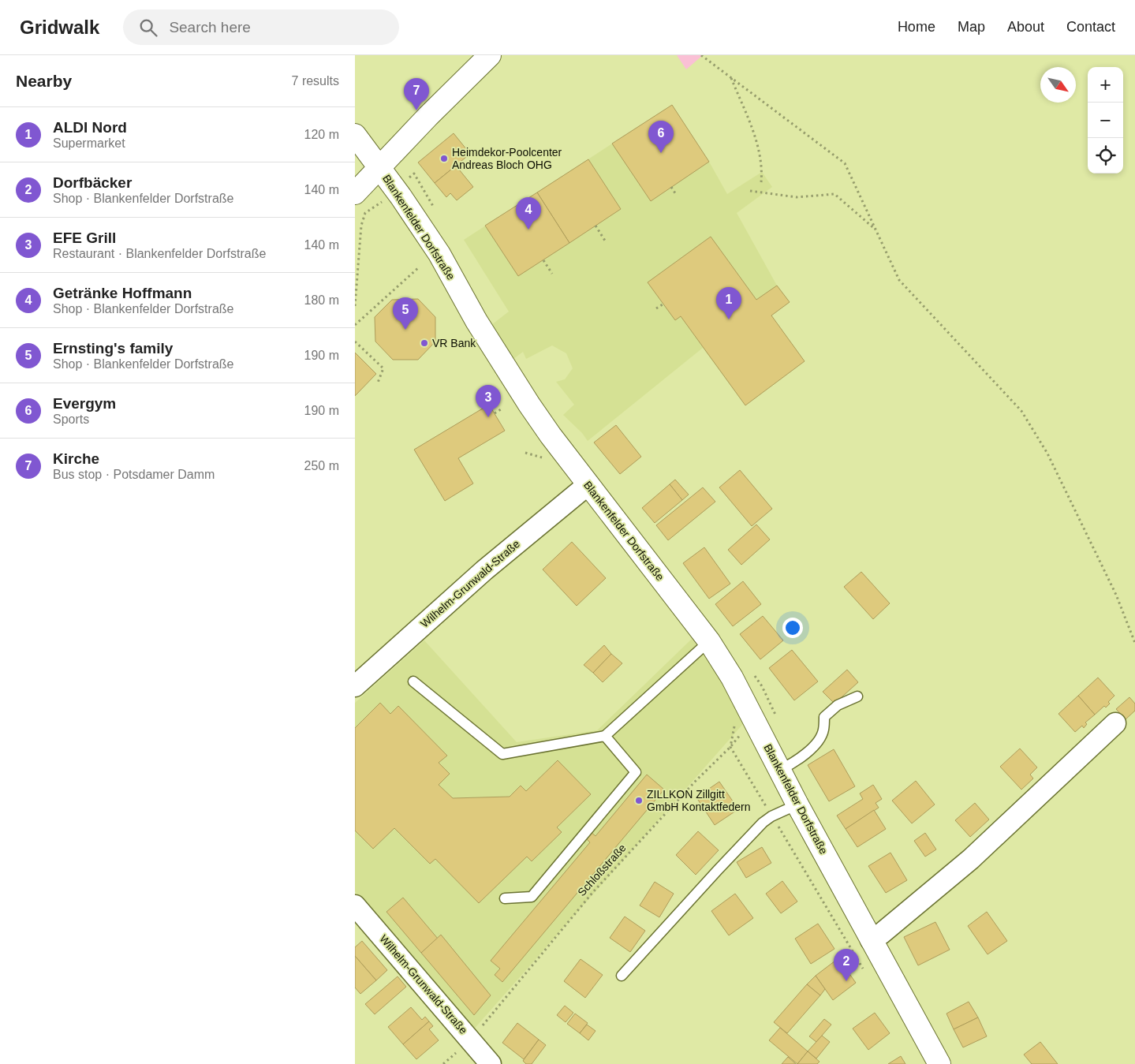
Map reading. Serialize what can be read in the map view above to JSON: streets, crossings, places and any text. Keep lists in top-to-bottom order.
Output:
{
  "streets": {
    "main road": ["Blankenfelder Dorfstraße"],
    "street": ["Wilhelm-Grunwald-Straße"],
    "path": ["Schloßstraße"]
  },
  "crossings": [
    ["Blankenfelder Dorfstraße", "Wilhelm-Grunwald-Straße"],
    ["Blankenfelder Dorfstraße", "Schloßstraße"],
    ["Wilhelm-Grunwald-Straße", "Schloßstraße"]
  ],
  "places": ["Heimdekor-Poolcenter Andreas Bloch OHG", "VR Bank", "ZILLKON Zillgitt GmbH Kontaktfedern"],
  "north": "bottom right",
  "page": {
    "header": "Gridwalk",
    "search": "Search here",
    "nav": [
      "Home",
      "Map",
      "About",
      "Contact"
    ],
    "heading": ["Nearby", "7 results"],
    "map_buttons": ["+", "−"],
    "pins": [
      "7",
      "6",
      "4",
      "1",
      "5",
      "3",
      "2"
    ],
    "list": [
      {
        "mark": "1",
        "name": "ALDI Nord",
        "note": "Supermarket",
        "value": "120 m"
      },
      {
        "mark": "2",
        "name": "Dorfbäcker",
        "note": "Shop · Blankenfelder Dorfstraße",
        "value": "140 m"
      },
      {
        "mark": "3",
        "name": "EFE Grill",
        "note": "Restaurant · Blankenfelder Dorfstraße",
        "value": "140 m"
      },
      {
        "mark": "4",
        "name": "Getränke Hoffmann",
        "note": "Shop · Blankenfelder Dorfstraße",
        "value": "180 m"
      },
      {
        "mark": "5",
        "name": "Ernsting's family",
        "note": "Shop · Blankenfelder Dorfstraße",
        "value": "190 m"
      },
      {
        "mark": "6",
        "name": "Evergym",
        "note": "Sports",
        "value": "190 m"
      },
      {
        "mark": "7",
        "name": "Kirche",
        "note": "Bus stop · Potsdamer Damm",
        "value": "250 m"
      }
    ]
  }
}
